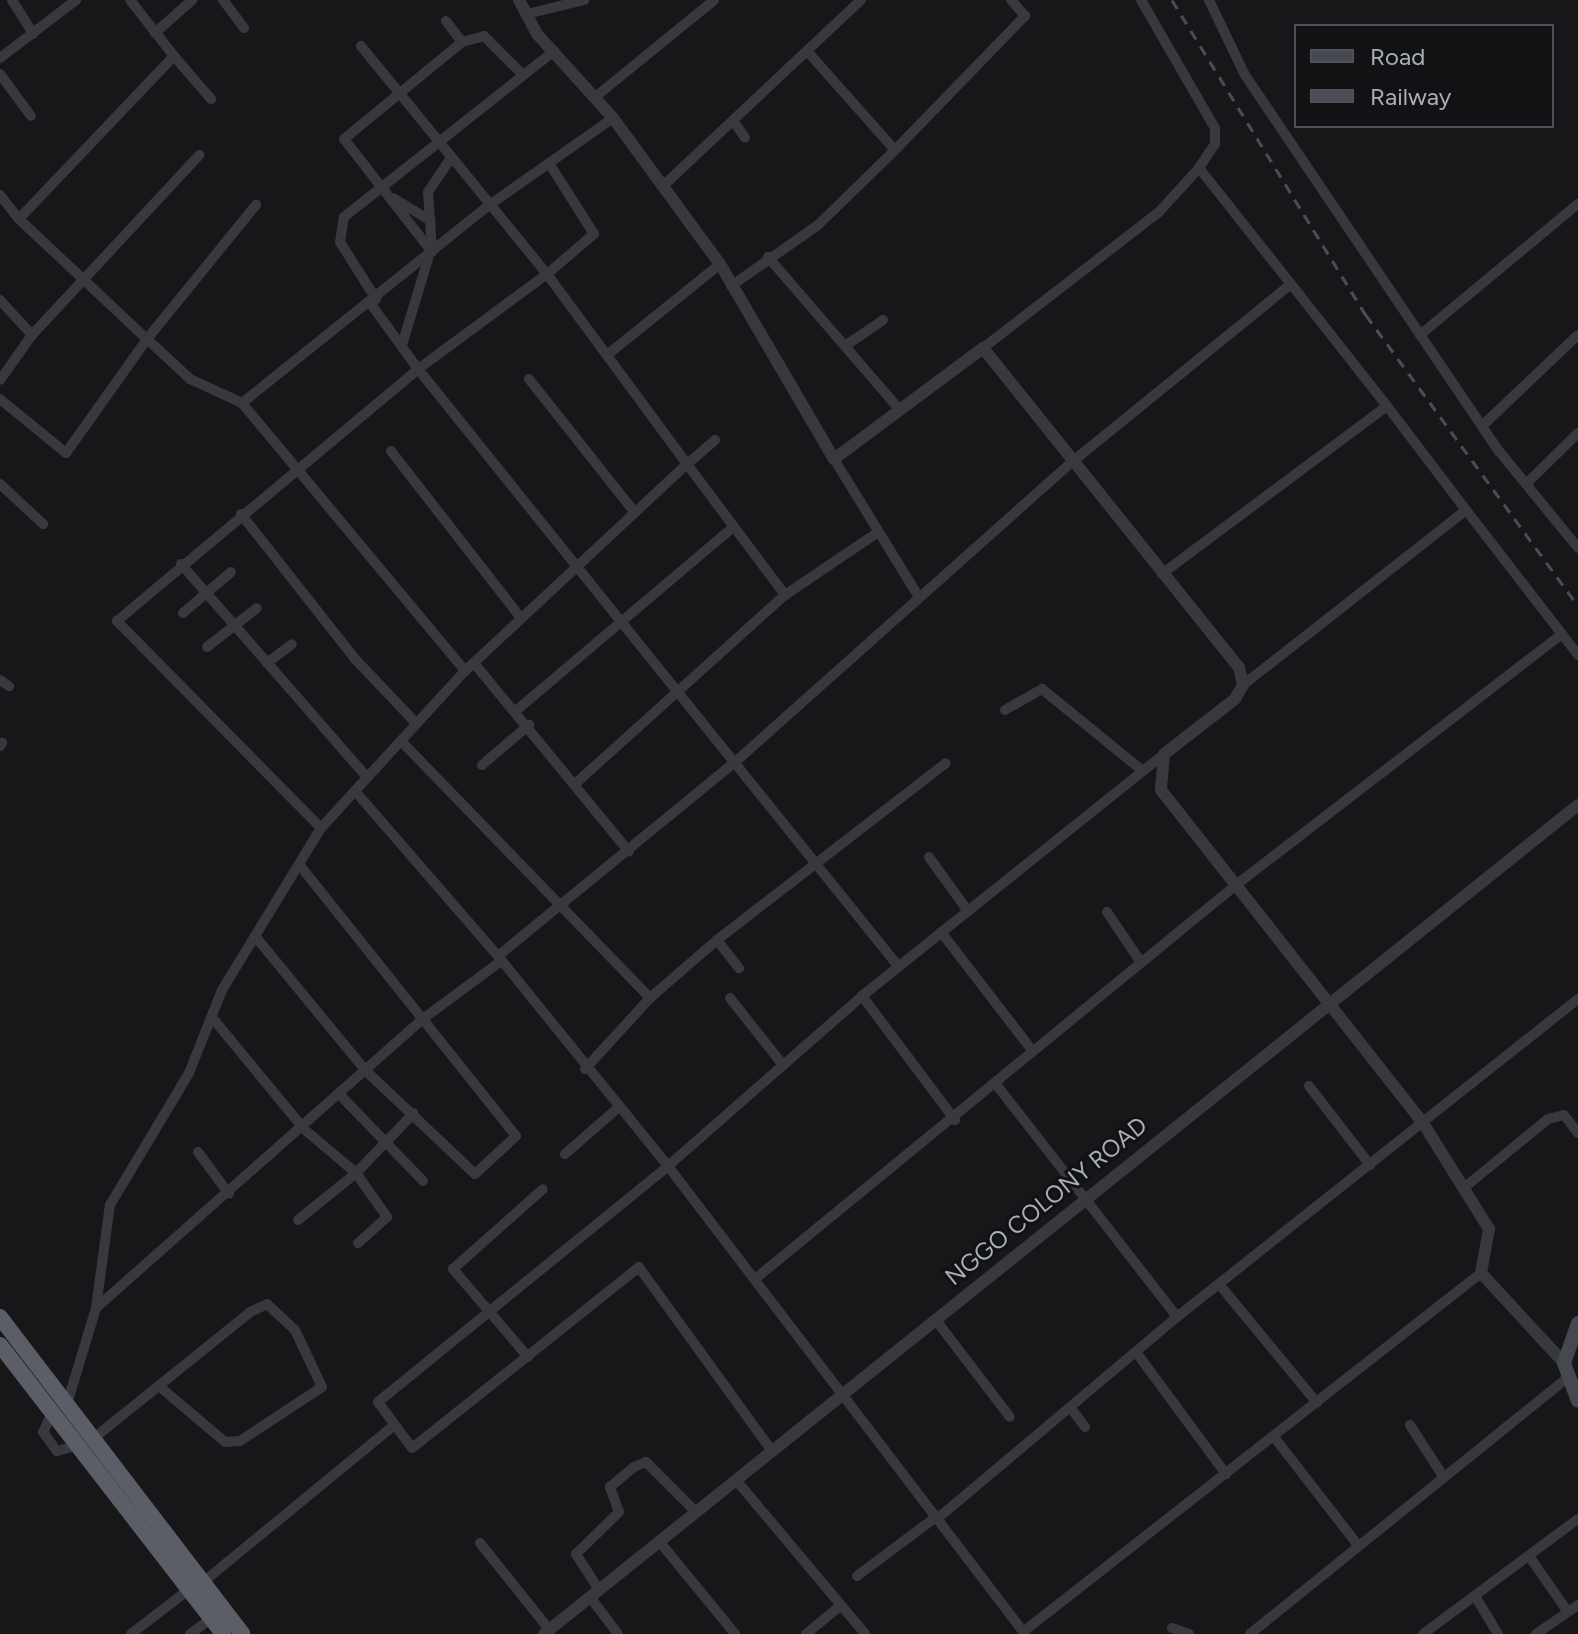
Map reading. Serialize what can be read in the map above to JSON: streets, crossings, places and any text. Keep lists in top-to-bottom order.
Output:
{
  "streets": {
    "street": ["NGGO COLONY ROAD"]
  },
  "legend": ["Road", "Railway"]
}
